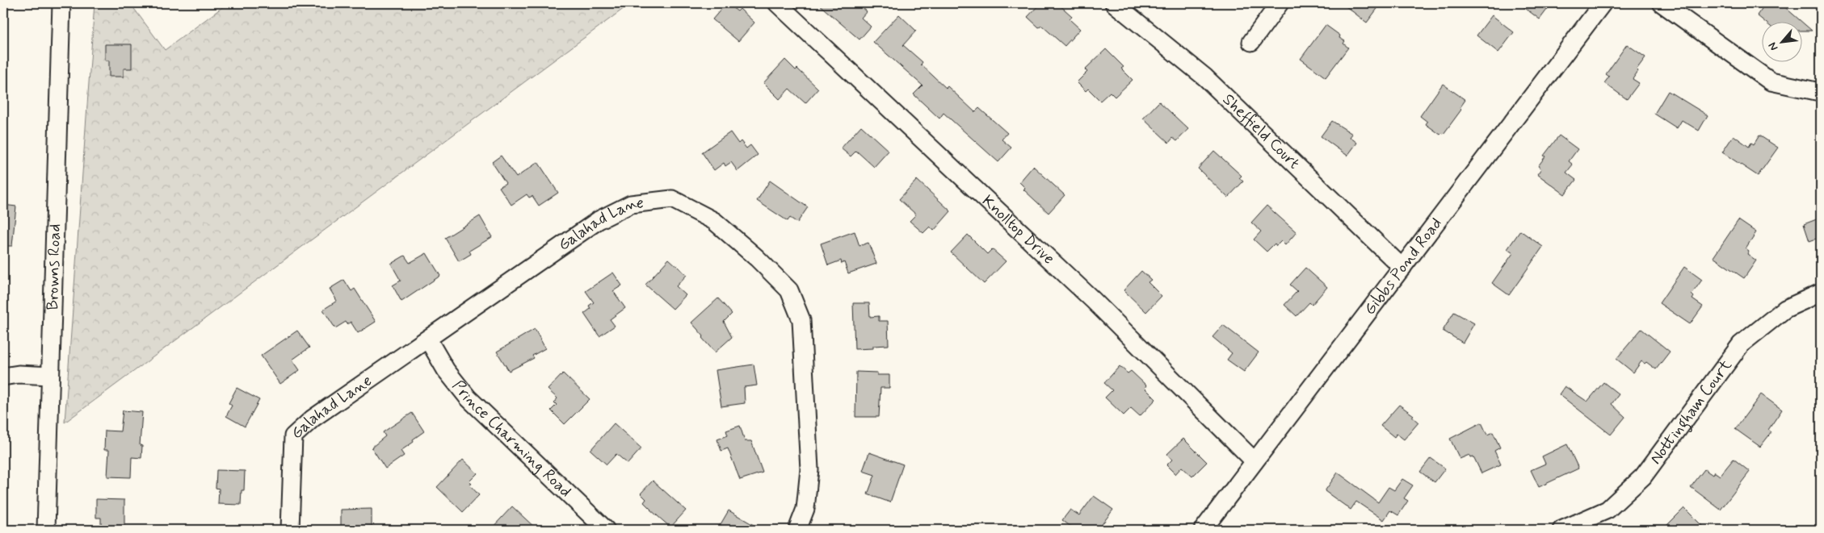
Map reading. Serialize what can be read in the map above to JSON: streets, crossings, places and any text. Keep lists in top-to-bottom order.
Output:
{
  "streets": {
    "street": [
      "Sheffield Court",
      "Galahad Lane",
      "Knolltop Drive",
      "Browns Road",
      "Gibbs Pond Road",
      "Nottingham Court",
      "Prince Charming Road"
    ]
  },
  "crossings": [
    ["Sheffield Court", "Gibbs Pond Road"],
    ["Galahad Lane", "Prince Charming Road"],
    ["Knolltop Drive", "Gibbs Pond Road"]
  ],
  "north": "bottom left"
}
